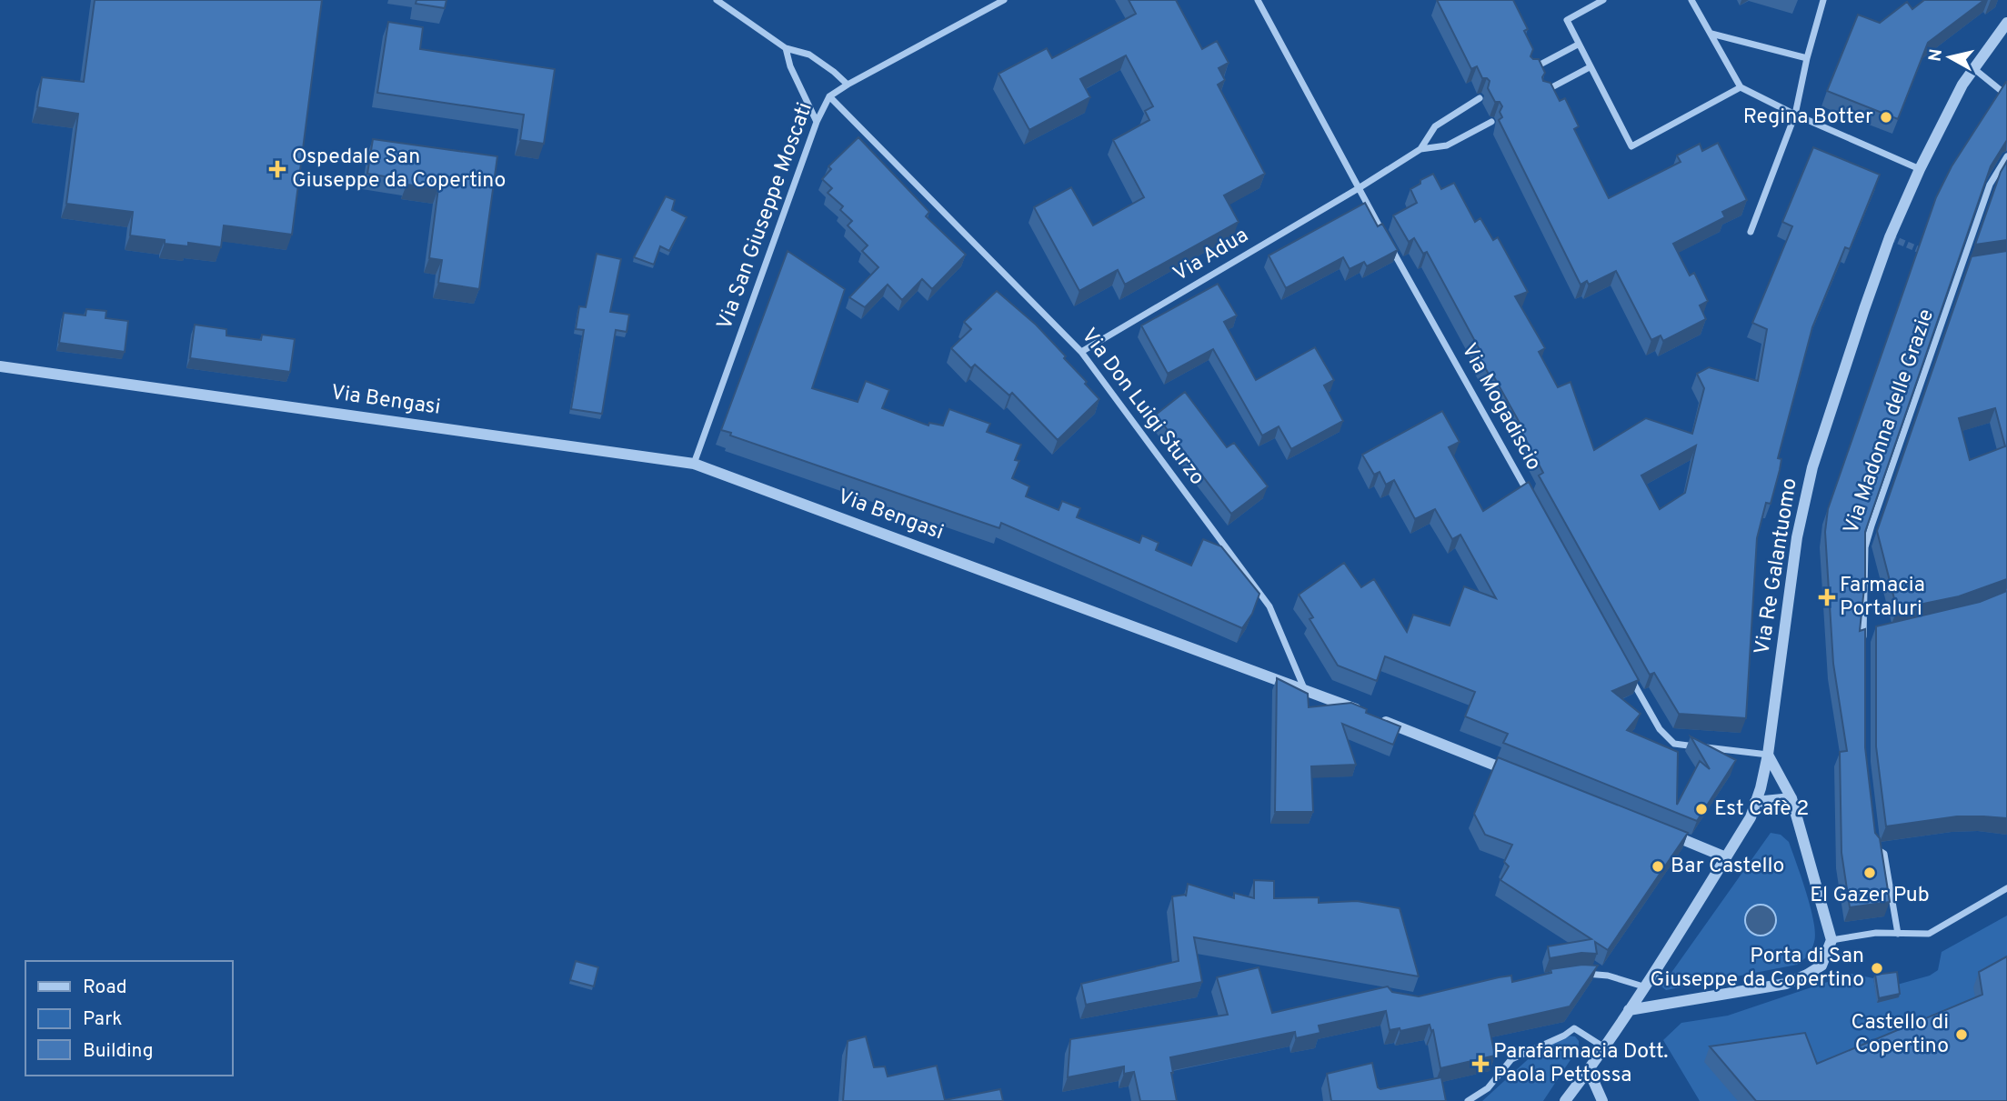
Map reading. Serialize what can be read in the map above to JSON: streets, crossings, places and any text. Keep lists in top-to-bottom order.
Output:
{
  "streets": {
    "street": [
      "Via San Giuseppe Moscati",
      "Via Adua",
      "Via Bengasi",
      "Via Don Luigi Sturzo",
      "Via Mogadiscio",
      "Via Madonna delle Grazie",
      "Via Re Galantuomo"
    ]
  },
  "crossings": [
    ["Via San Giuseppe Moscati", "Via Bengasi"],
    ["Via San Giuseppe Moscati", "Via Don Luigi Sturzo"],
    ["Via Adua", "Via Don Luigi Sturzo"],
    ["Via Adua", "Via Mogadiscio"],
    ["Via Bengasi", "Via Don Luigi Sturzo"]
  ],
  "places": {
    "other": [
      "Regina Botter",
      "Est Cafè 2",
      "Bar Castello",
      "El Gazer Pub",
      "Porta di San Giuseppe da Copertino",
      "Castello di Copertino"
    ],
    "health": ["Ospedale San Giuseppe da Copertino", "Farmacia Portaluri", "Parafarmacia Dott. Paola Pettossa"]
  },
  "legend": ["Road", "Park", "Building"],
  "north": "left"
}
